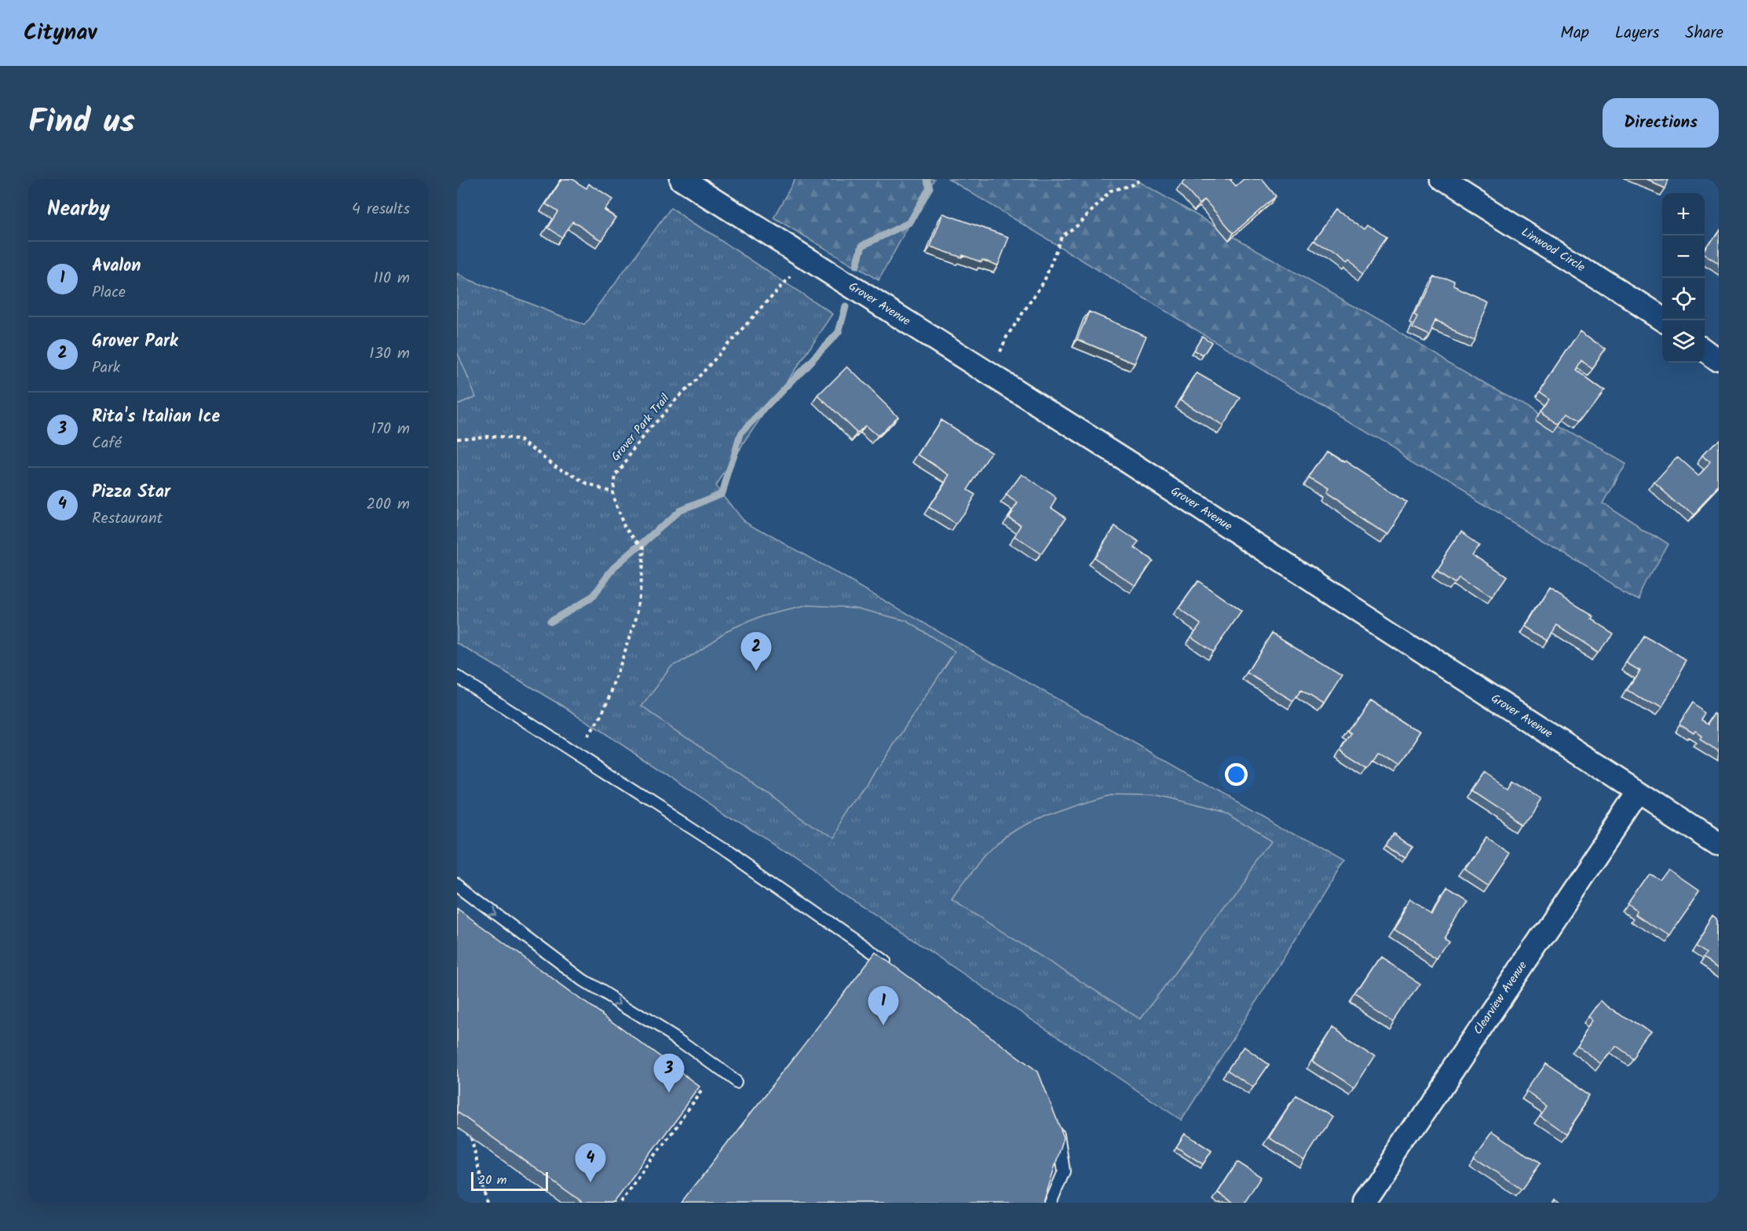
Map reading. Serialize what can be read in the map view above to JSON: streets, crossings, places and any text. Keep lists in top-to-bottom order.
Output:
{
  "streets": {
    "street": ["Linwood Circle", "Grover Avenue", "Clearview Avenue"],
    "path": ["Grover Park Trail"]
  },
  "crossings": [
    ["Grover Avenue", "Clearview Avenue"]
  ],
  "scale_bar": "20 m",
  "page": {
    "header": "Citynav",
    "nav": ["Map", "Layers", "Share"],
    "title": "Find us",
    "buttons": "Directions",
    "heading": ["Nearby", "4 results"],
    "map_buttons": ["+", "−"],
    "list": [
      {
        "mark": "1",
        "name": "Avalon",
        "note": "Place",
        "value": "110 m"
      },
      {
        "mark": "2",
        "name": "Grover Park",
        "note": "Park",
        "value": "130 m"
      },
      {
        "mark": "3",
        "name": "Rita's Italian Ice",
        "note": "Café",
        "value": "170 m"
      },
      {
        "mark": "4",
        "name": "Pizza Star",
        "note": "Restaurant",
        "value": "200 m"
      }
    ],
    "pins": [
      "2",
      "1",
      "3",
      "4"
    ],
    "scale": "20 m"
  }
}
